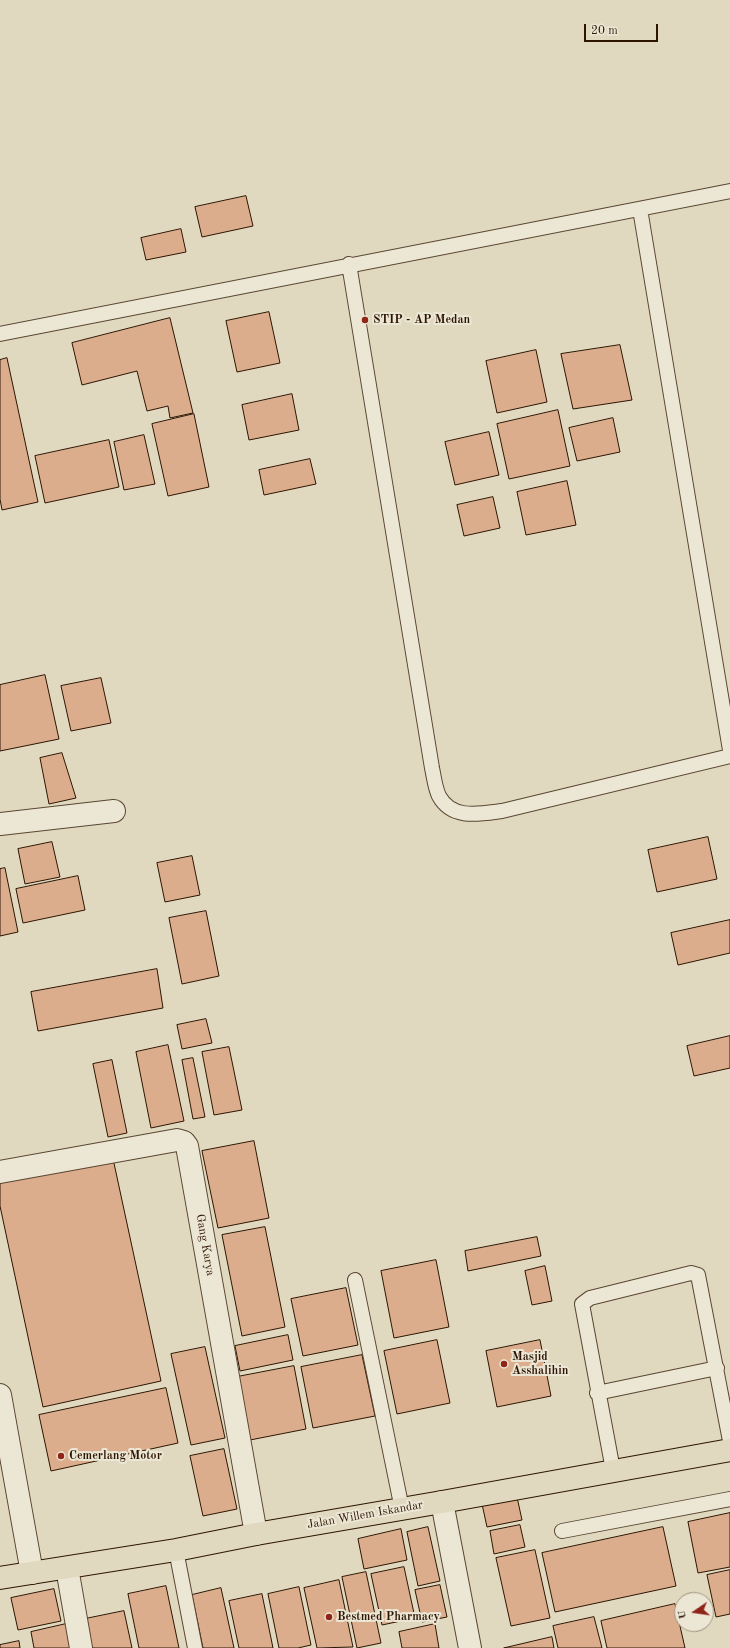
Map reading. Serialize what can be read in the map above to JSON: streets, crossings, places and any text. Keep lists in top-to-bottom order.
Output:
{
  "streets": {
    "highway": ["Jalan Willem Iskandar"],
    "street": ["Gang Karya"]
  },
  "crossings": [
    ["Gang Karya", "Jalan Willem Iskandar"]
  ],
  "places": [
    "STIP - AP Medan",
    "Masjid Asshalihin",
    "Cemerlang Motor",
    "Bestmed Pharmacy"
  ],
  "scale_bar": "20 m",
  "north": "left"
}
